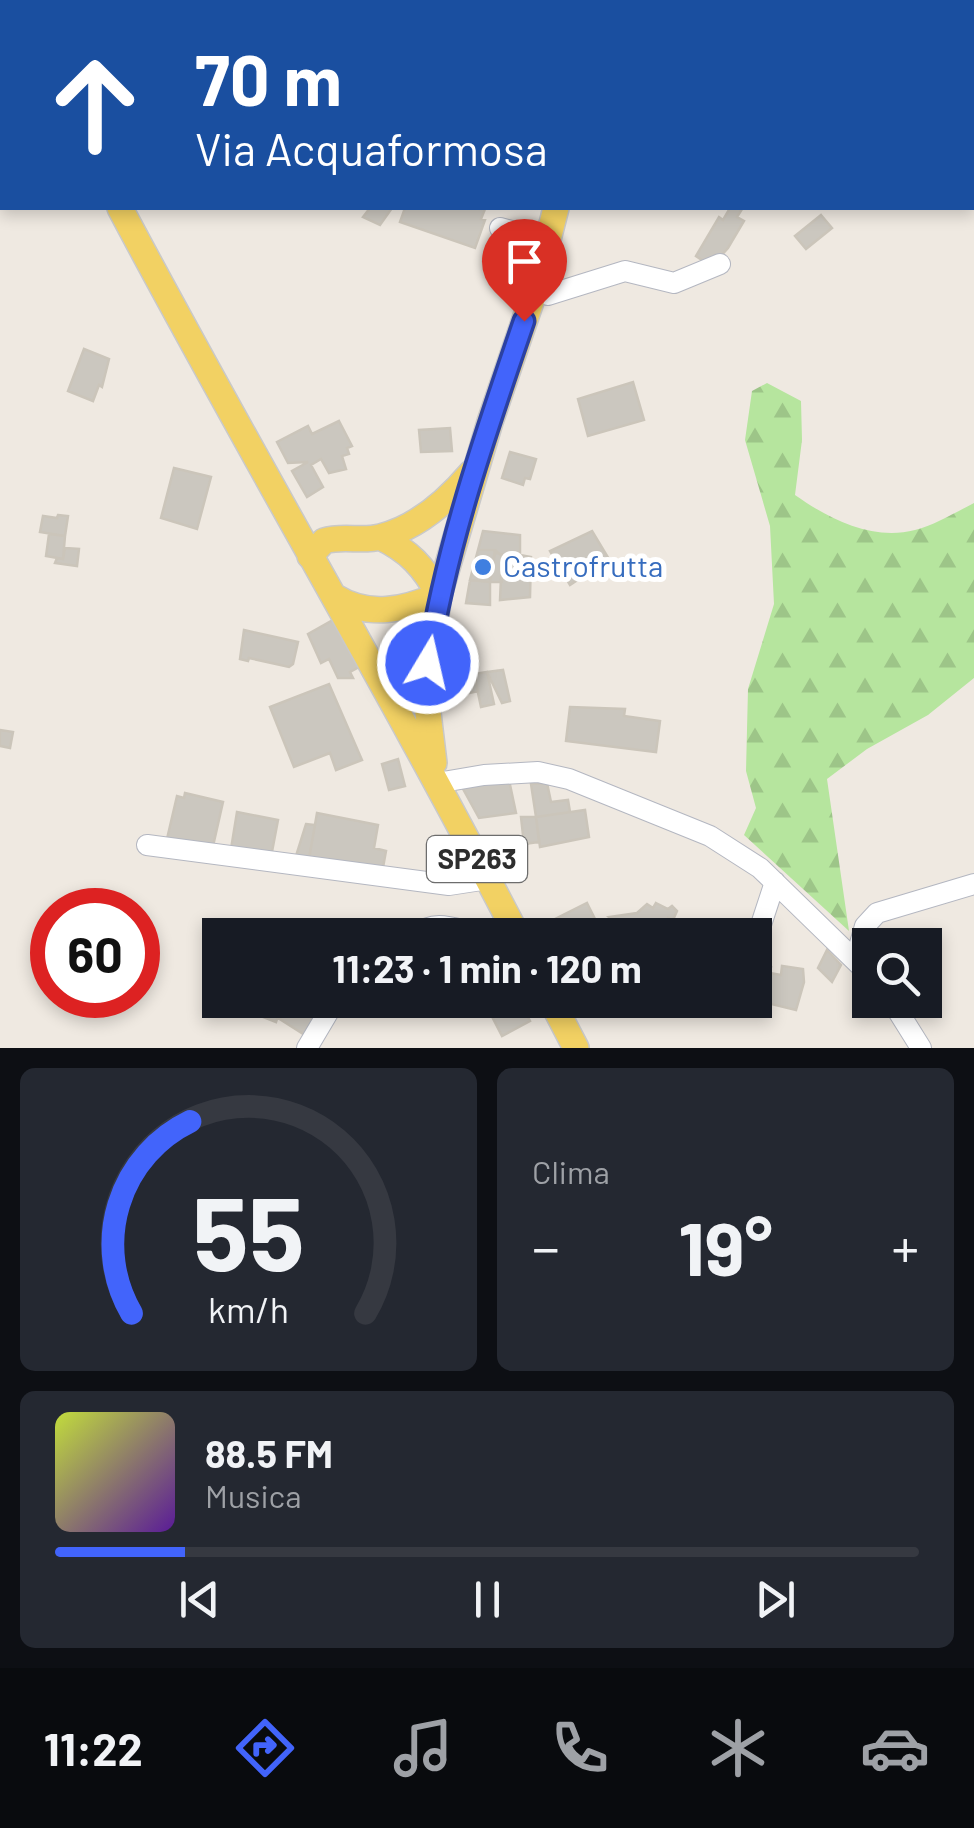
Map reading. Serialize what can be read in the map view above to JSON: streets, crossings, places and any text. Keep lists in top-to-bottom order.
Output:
{
  "streets": {
    "main road": ["SP263"]
  },
  "places": ["Castrofrutta"],
  "page": {
    "turn": ["70 m", "Via Acquaformosa"],
    "limit": "60",
    "trip": "11:23 · 1 min · 120 m",
    "tile": "Clima",
    "heat": ["−", "19°", "+"],
    "song": ["88.5 FM", "Musica"],
    "tabs": "11:22",
    "gauge": ["55", "km/h"]
  }
}
